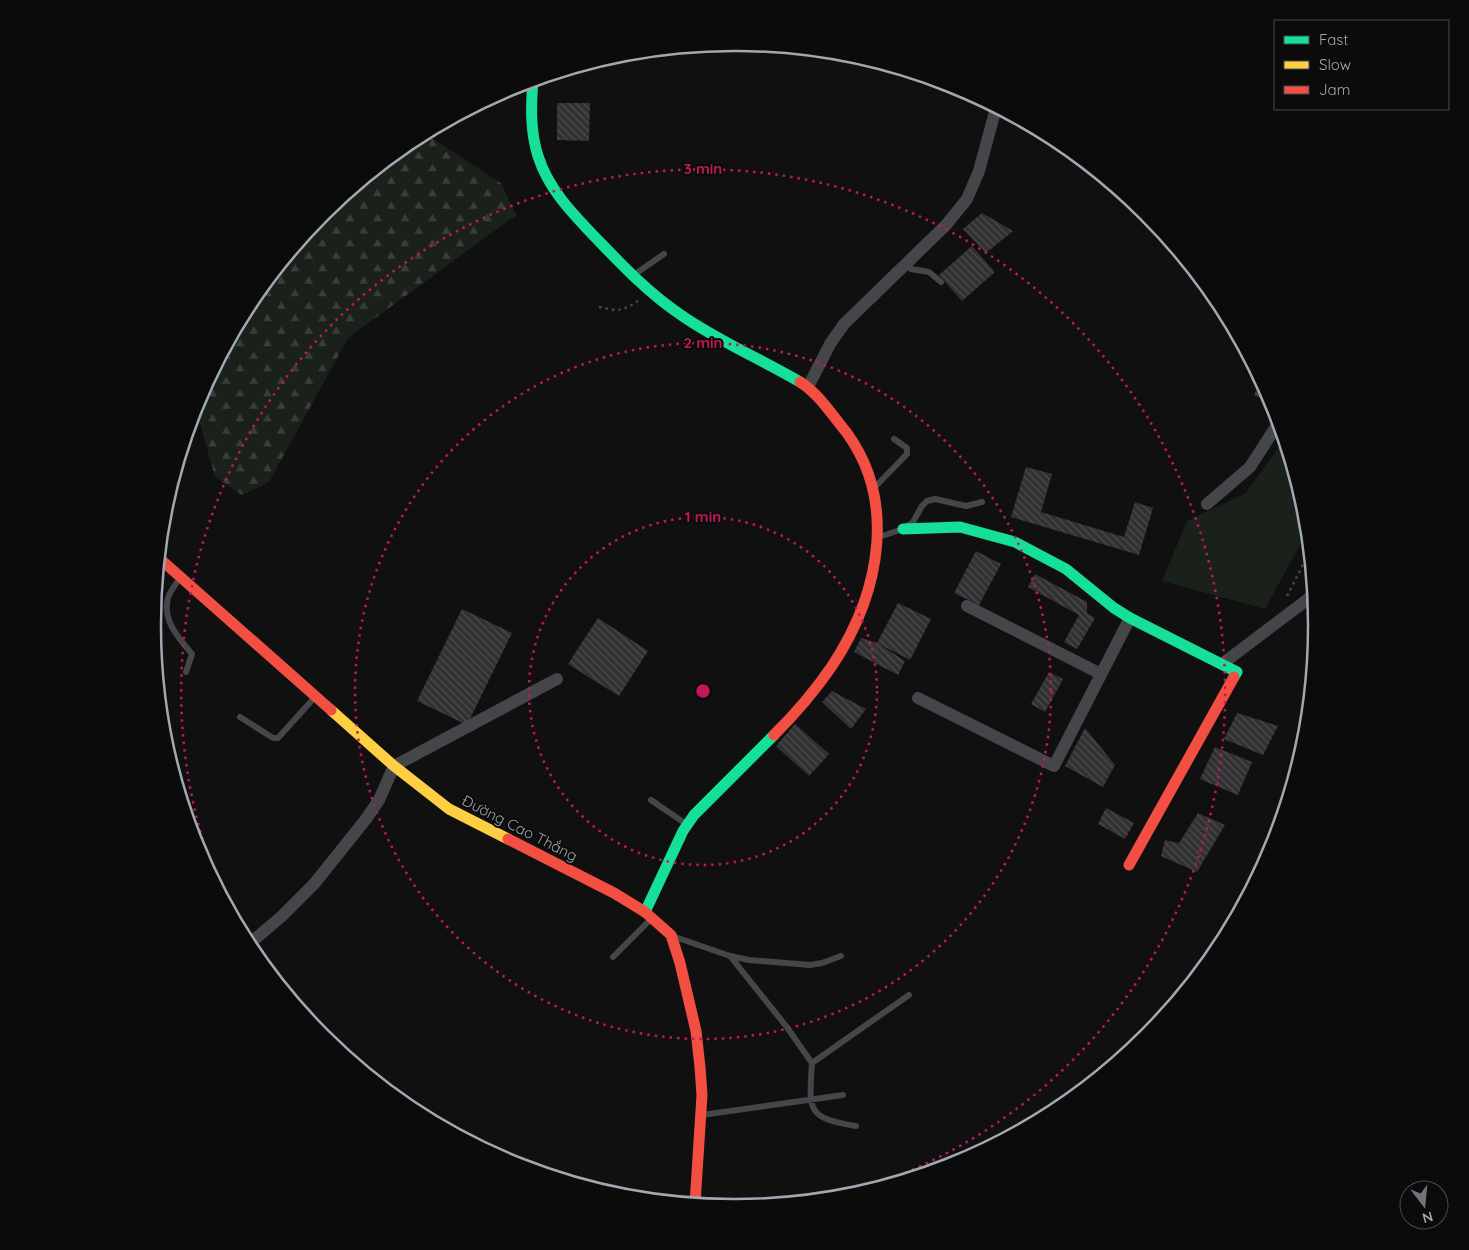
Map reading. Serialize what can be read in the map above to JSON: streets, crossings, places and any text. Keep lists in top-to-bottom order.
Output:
{
  "streets": {
    "street": ["Đường Cao Thắng"]
  },
  "legend": ["Fast", "Slow", "Jam"],
  "north": "bottom",
  "rings": ["3 min", "2 min", "1 min"]
}
